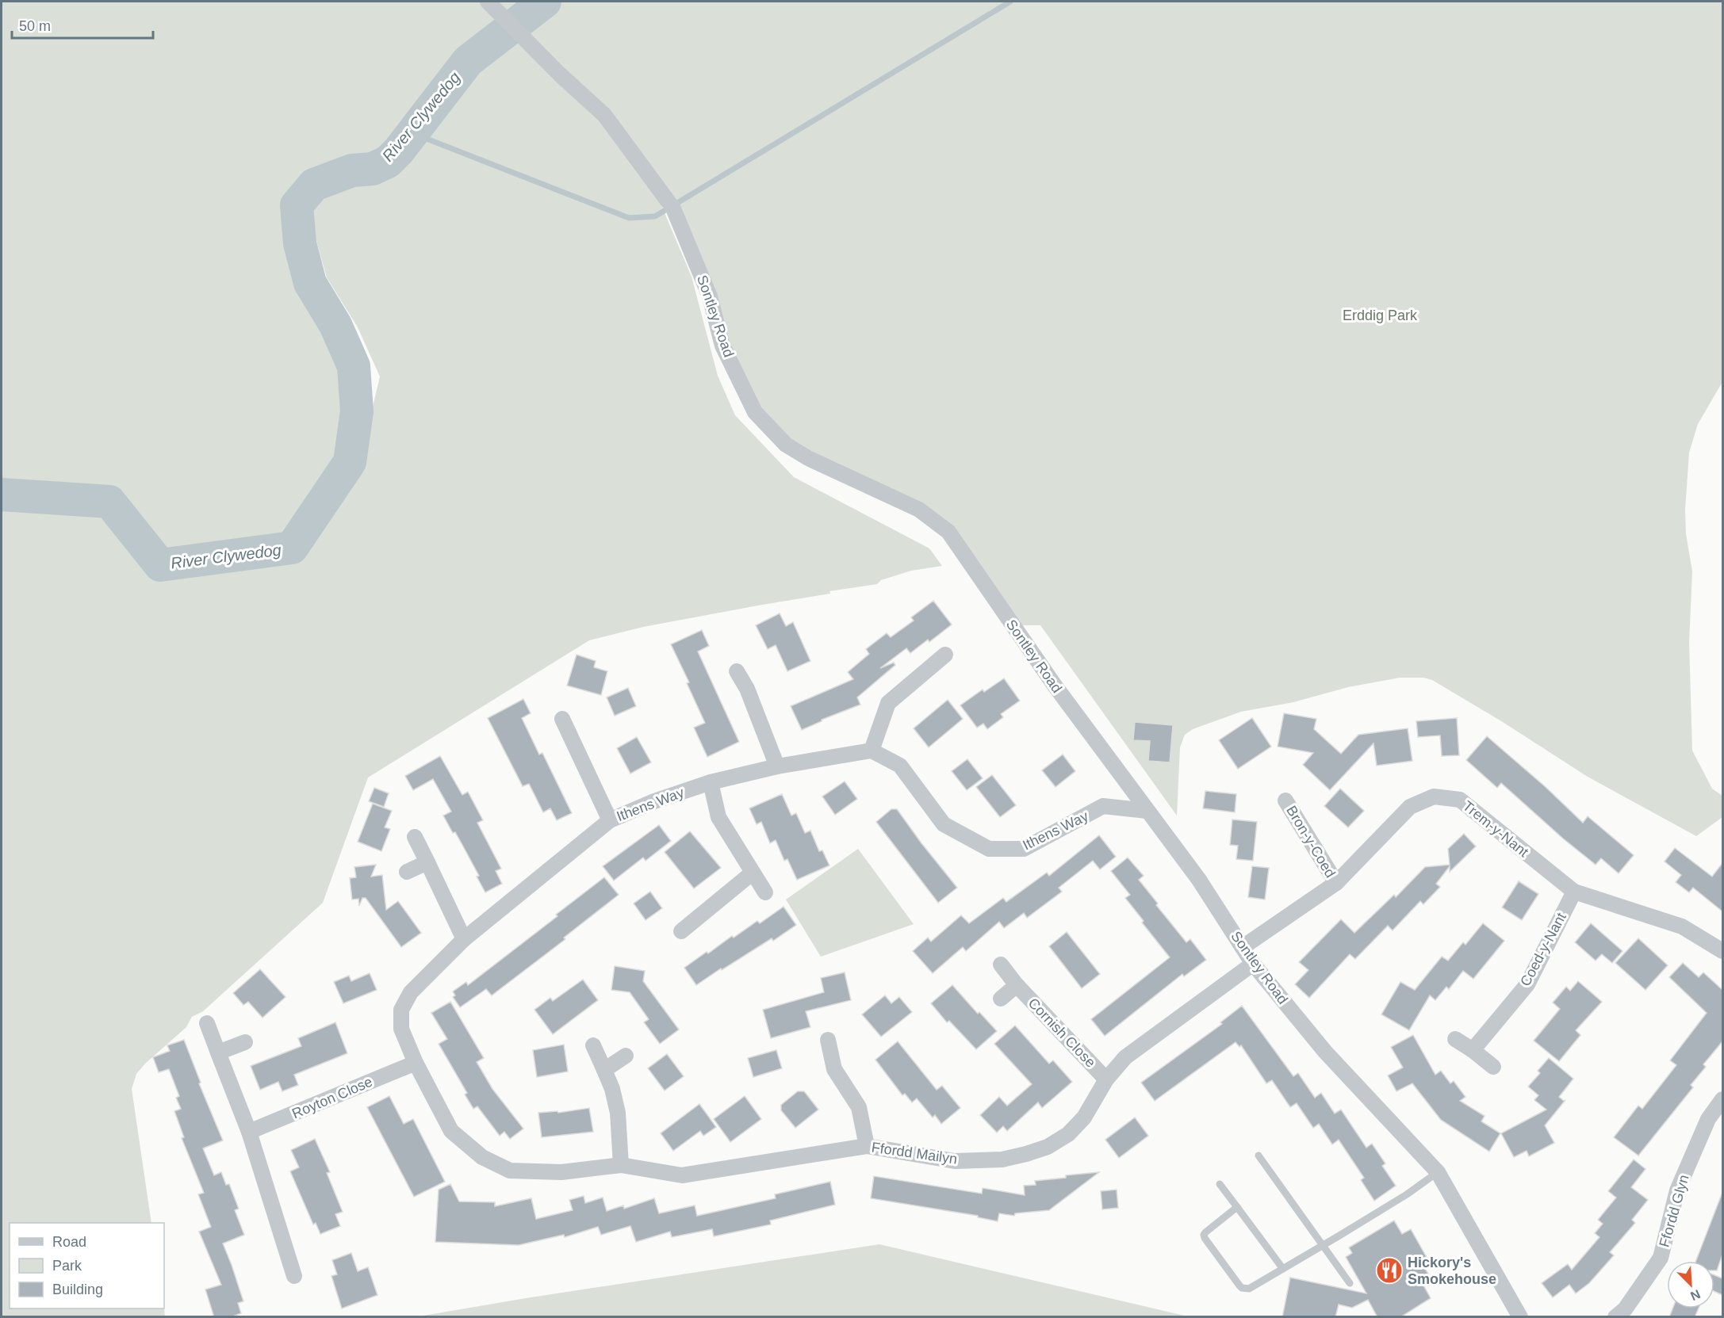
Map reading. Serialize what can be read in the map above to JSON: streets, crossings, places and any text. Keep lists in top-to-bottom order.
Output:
{
  "streets": {
    "street": [
      "Sontley Road",
      "Ithens Way",
      "Trem-y-Nant",
      "Bron-y-Coed",
      "Coed-y-Nant",
      "Cornish Close",
      "Royton Close",
      "Ffordd Mailyn",
      "Ffordd Glyn"
    ]
  },
  "crossings": [
    ["Sontley Road", "Ithens Way"],
    ["Sontley Road", "Trem-y-Nant"],
    ["Sontley Road", "Ffordd Mailyn"],
    ["Ithens Way", "Royton Close"],
    ["Ithens Way", "Ffordd Mailyn"],
    ["Trem-y-Nant", "Bron-y-Coed"],
    ["Trem-y-Nant", "Coed-y-Nant"],
    ["Cornish Close", "Ffordd Mailyn"]
  ],
  "water": ["River Clywedog"],
  "parks": ["Erddig Park"],
  "places": {
    "restaurant": ["Hickory's Smokehouse"]
  },
  "legend": ["Road", "Park", "Building"],
  "scale_bar": "50 m",
  "north": "bottom right"
}
